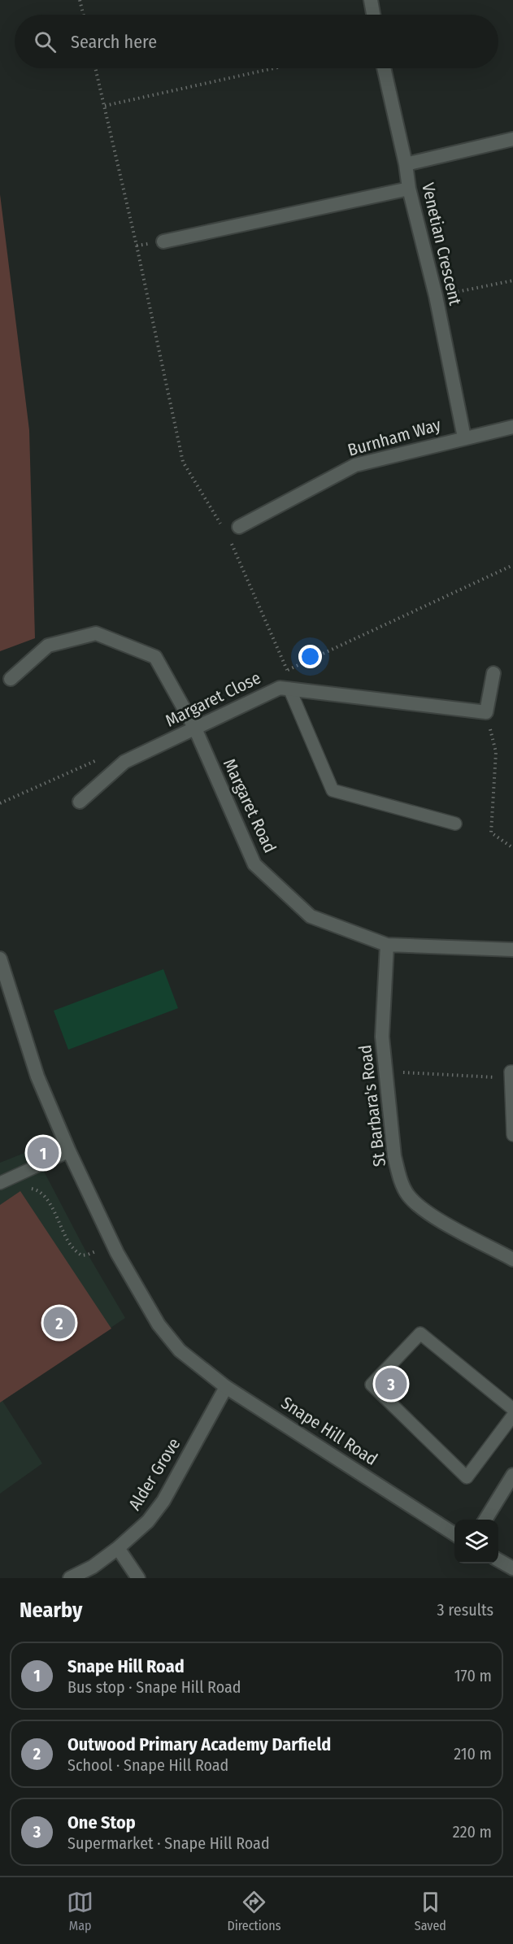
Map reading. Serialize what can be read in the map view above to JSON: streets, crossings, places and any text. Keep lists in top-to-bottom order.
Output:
{
  "streets": {
    "street": [
      "Venetian Crescent",
      "Burnham Way",
      "Margaret Close",
      "Margaret Road",
      "St Barbara's Road",
      "Snape Hill Road",
      "Alder Grove"
    ]
  },
  "crossings": [
    ["Venetian Crescent", "Burnham Way"],
    ["Margaret Close", "Margaret Road"],
    ["Margaret Road", "St Barbara's Road"],
    ["Snape Hill Road", "Alder Grove"]
  ],
  "page": {
    "search": "Search here",
    "pins": ["1", "2", "3"],
    "heading": ["Nearby", "3 results"],
    "list": [
      {
        "mark": "1",
        "name": "Snape Hill Road",
        "note": "Bus stop · Snape Hill Road",
        "value": "170 m"
      },
      {
        "mark": "2",
        "name": "Outwood Primary Academy Darfield",
        "note": "School · Snape Hill Road",
        "value": "210 m"
      },
      {
        "mark": "3",
        "name": "One Stop",
        "note": "Supermarket · Snape Hill Road",
        "value": "220 m"
      }
    ],
    "nav": ["Map", "Directions", "Saved"]
  }
}
